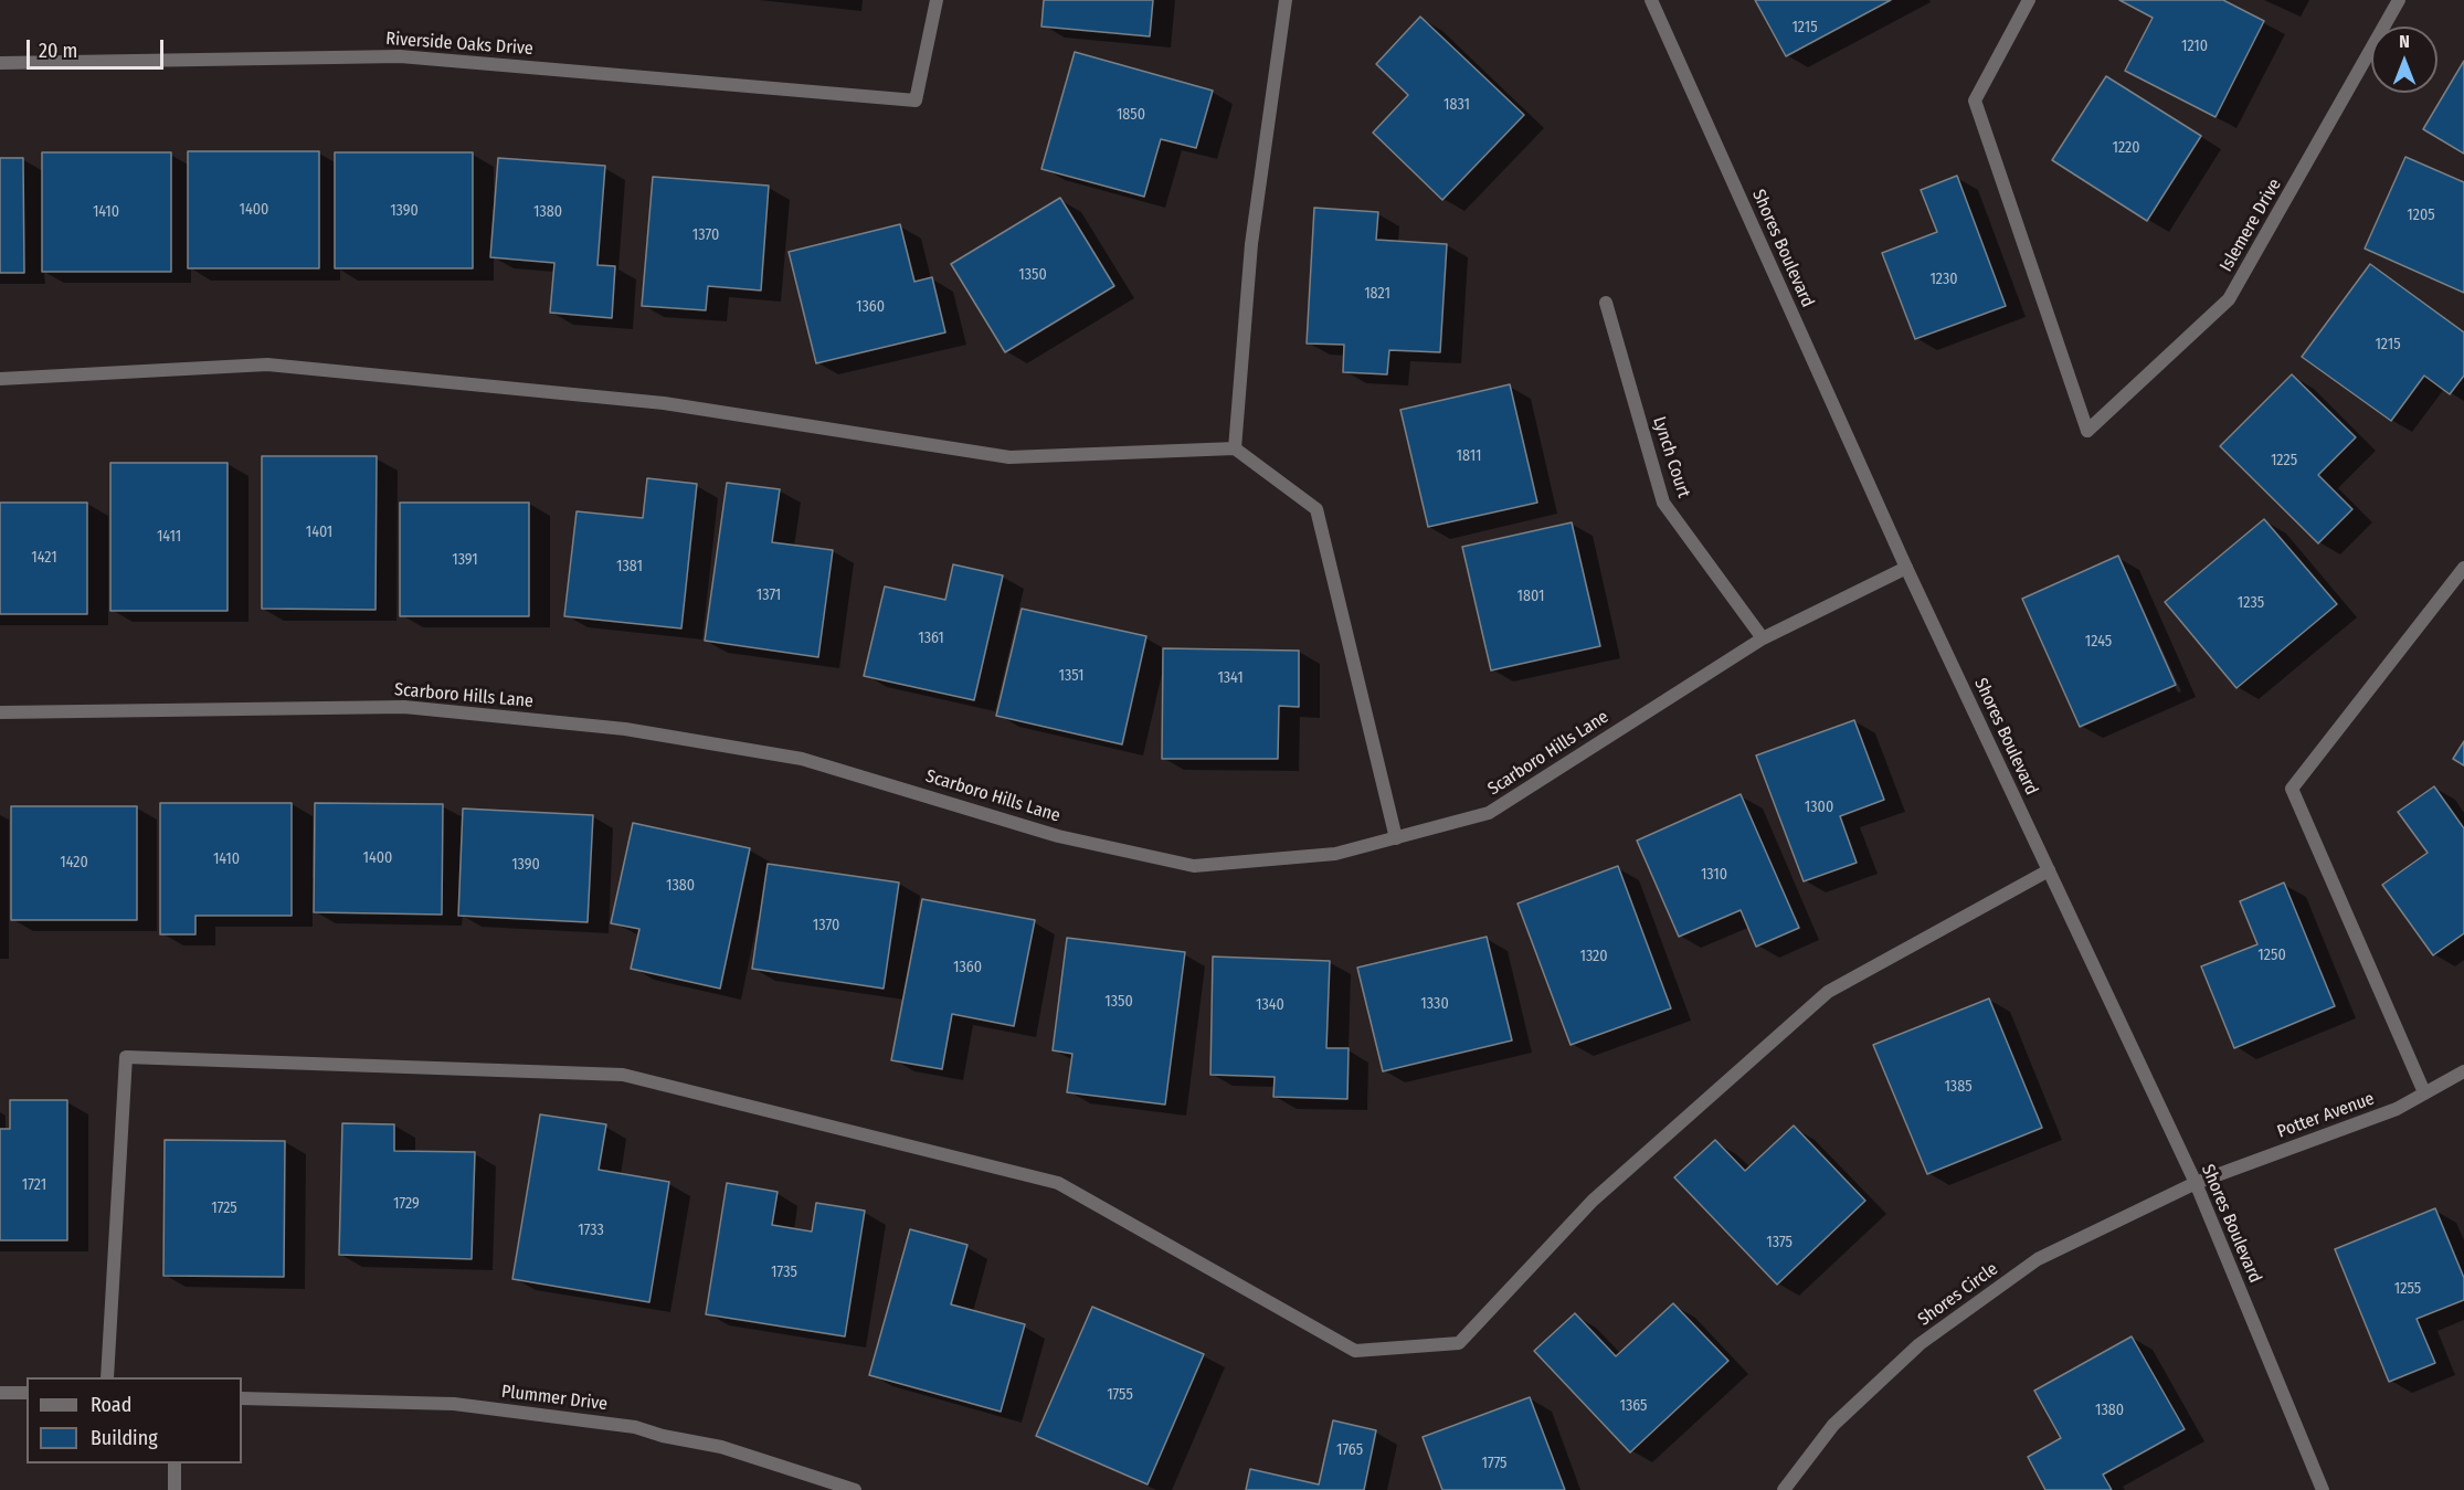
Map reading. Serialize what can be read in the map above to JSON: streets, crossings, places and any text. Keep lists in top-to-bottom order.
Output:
{
  "streets": {
    "street": [
      "Riverside Oaks Drive",
      "Islemere Drive",
      "Shores Boulevard",
      "Lynch Court",
      "Scarboro Hills Lane",
      "Potter Avenue",
      "Shores Circle",
      "Plummer Drive"
    ]
  },
  "crossings": [
    ["Shores Boulevard", "Scarboro Hills Lane"],
    ["Shores Boulevard", "Potter Avenue"],
    ["Shores Boulevard", "Shores Circle"],
    ["Lynch Court", "Scarboro Hills Lane"],
    ["Potter Avenue", "Shores Circle"]
  ],
  "house_numbers": [
    "1215",
    "1210",
    "1831",
    "1850",
    "1220",
    "1400",
    "1390",
    "1410",
    "1380",
    "1205",
    "1370",
    "1350",
    "1230",
    "1821",
    "1360",
    "1215",
    "1811",
    "1225",
    "1401",
    "1411",
    "1421",
    "1391",
    "1381",
    "1371",
    "1801",
    "1235",
    "1361",
    "1245",
    "1351",
    "1341",
    "1300",
    "1400",
    "1410",
    "1420",
    "1390",
    "1310",
    "1380",
    "1370",
    "1250",
    "1320",
    "1360",
    "1350",
    "1330",
    "1340",
    "1385",
    "1721",
    "1729",
    "1725",
    "1733",
    "1375",
    "1735",
    "1255",
    "1755",
    "1365",
    "1380",
    "1765",
    "1775"
  ],
  "legend": ["Road", "Building"],
  "scale_bar": "20 m",
  "north": "top"
}
